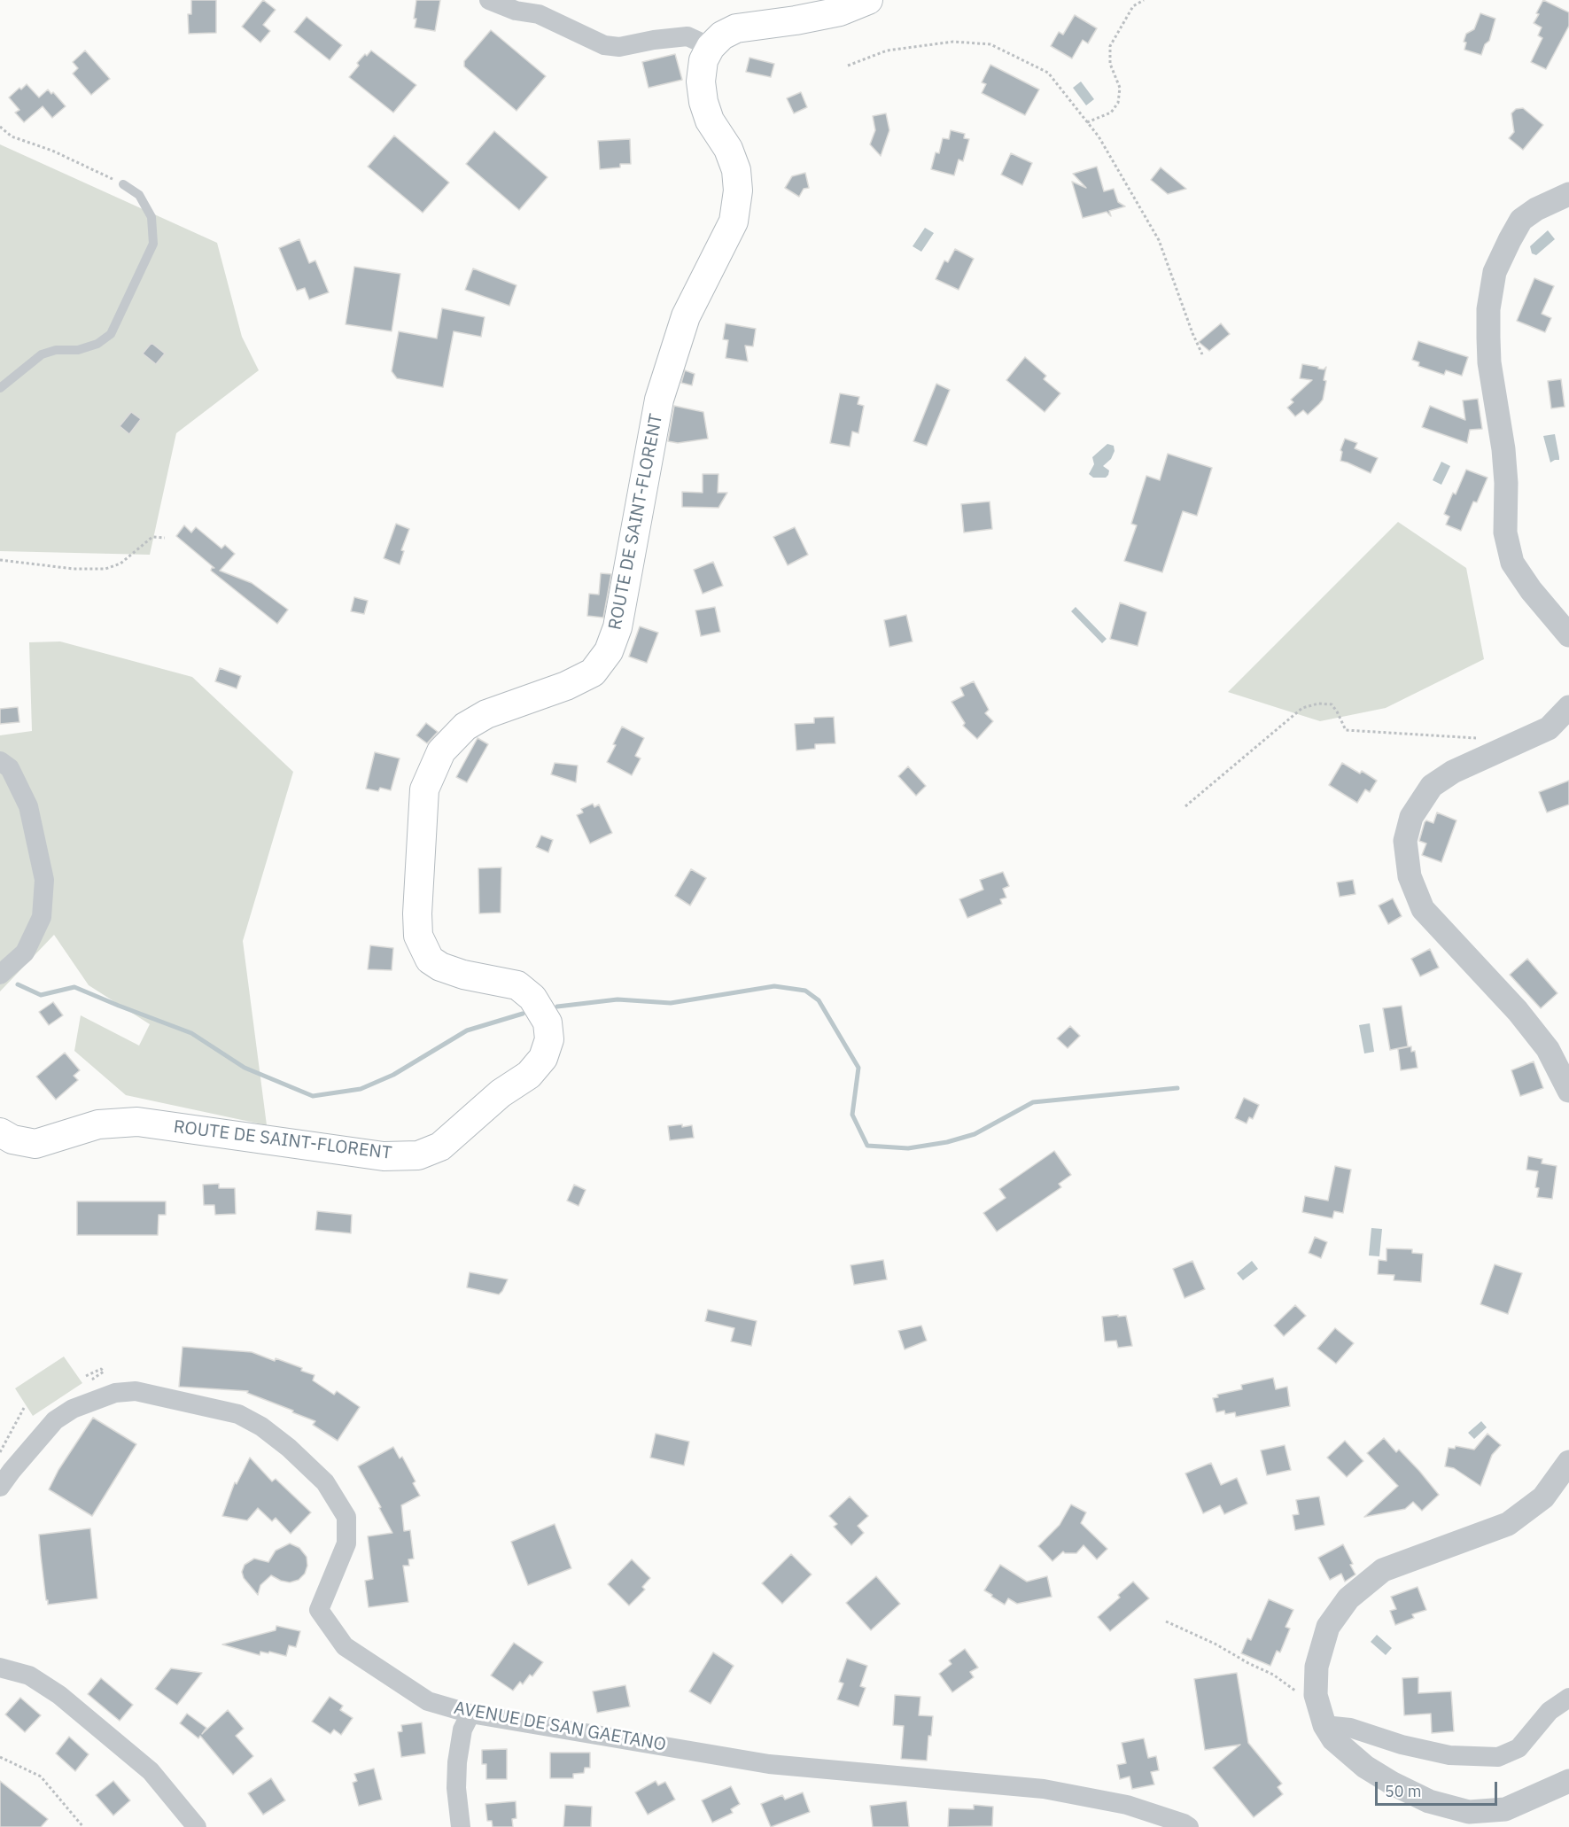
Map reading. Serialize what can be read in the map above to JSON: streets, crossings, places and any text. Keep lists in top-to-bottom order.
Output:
{
  "streets": {
    "main road": ["ROUTE DE SAINT-FLORENT"],
    "street": ["AVENUE DE SAN GAETANO"]
  },
  "scale_bar": "50 m"
}
